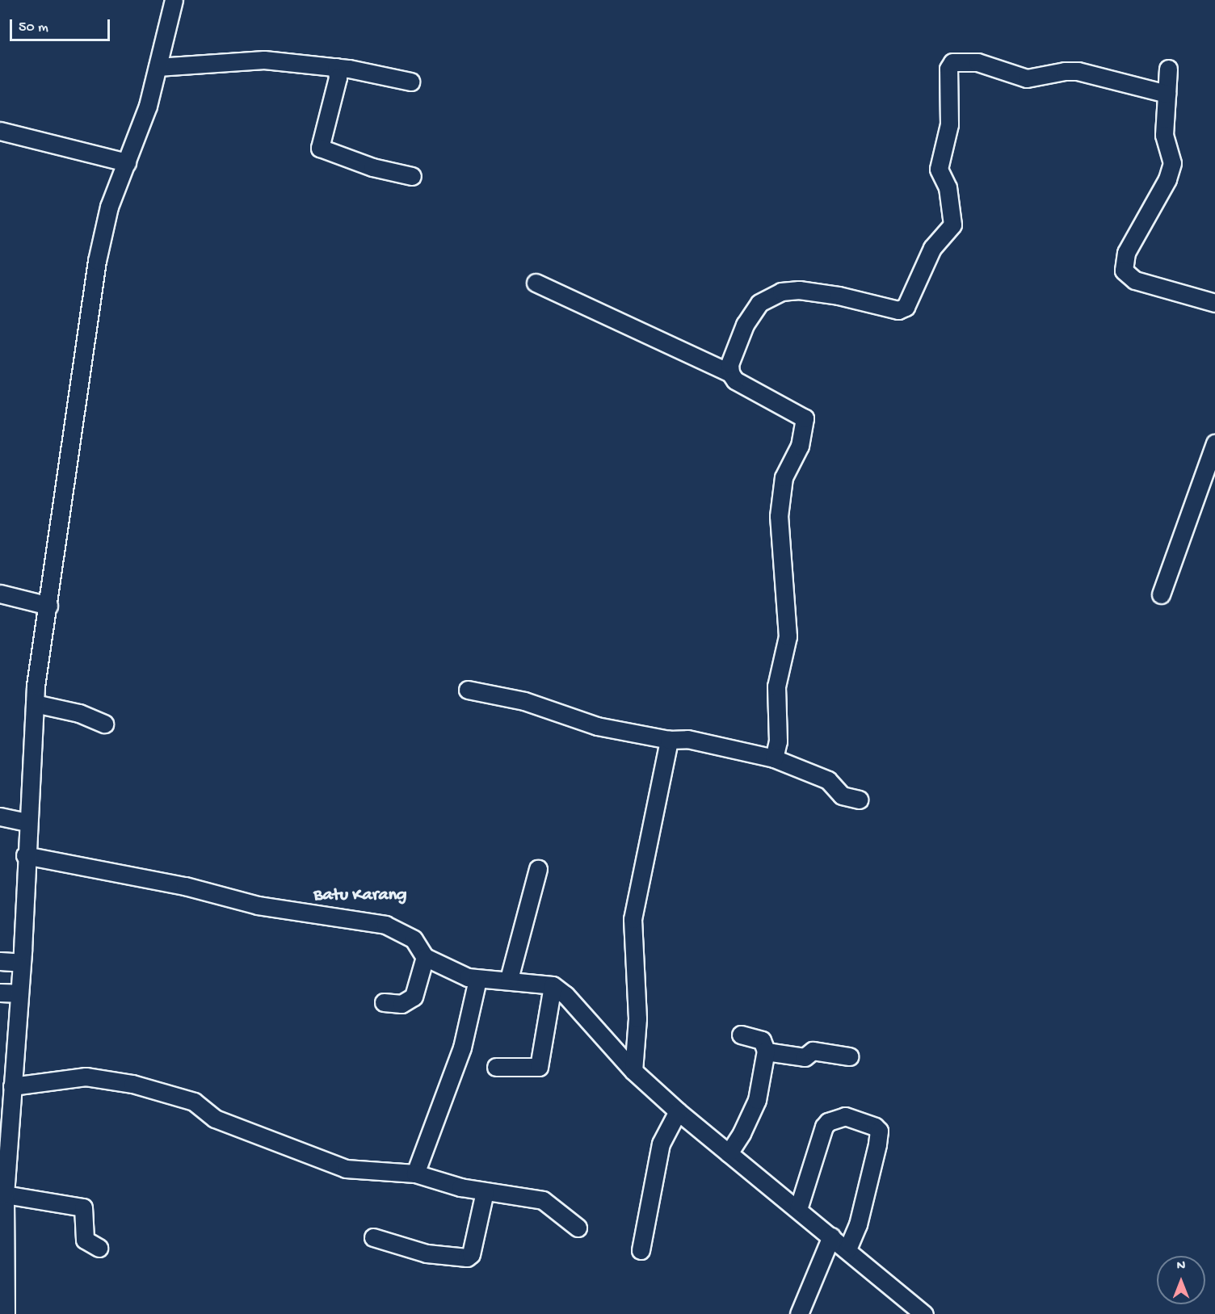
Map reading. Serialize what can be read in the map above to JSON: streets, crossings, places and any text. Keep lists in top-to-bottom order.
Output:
{
  "districts": ["Batu Karang"],
  "scale_bar": "50 m",
  "north": "top"
}
